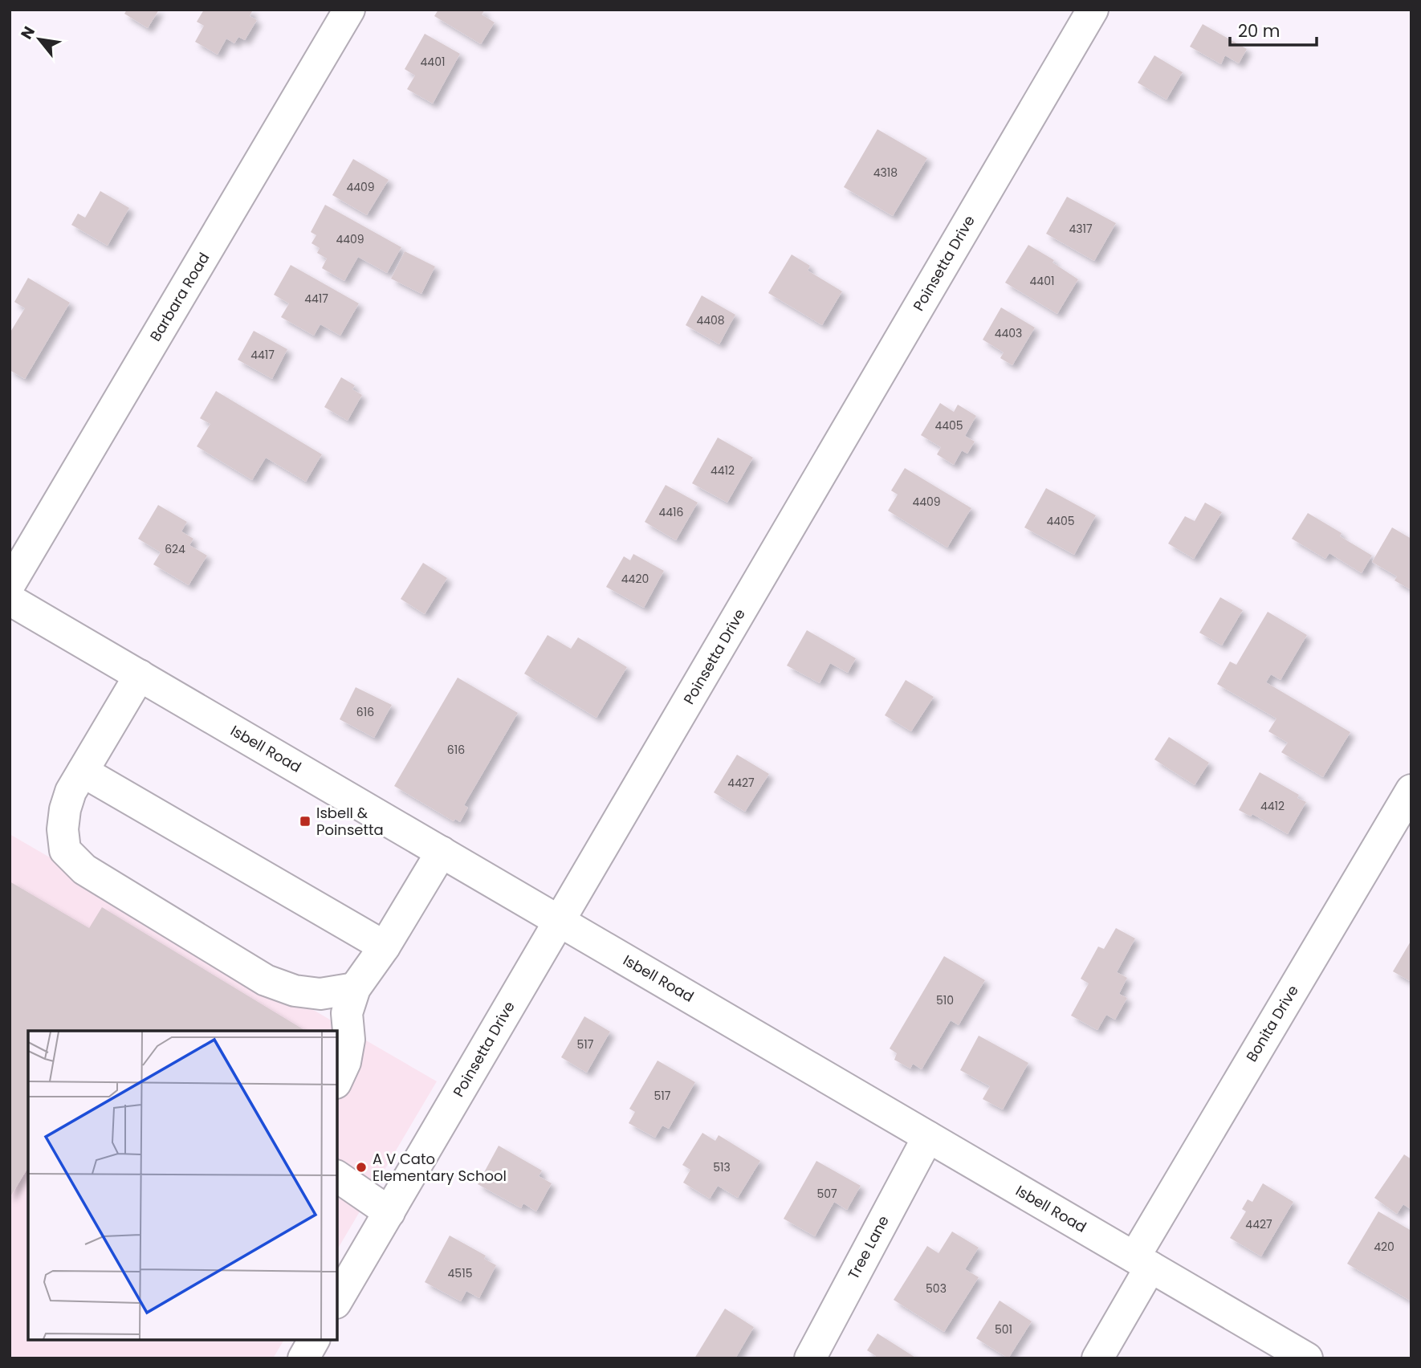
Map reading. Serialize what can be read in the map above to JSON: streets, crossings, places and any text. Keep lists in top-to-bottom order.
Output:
{
  "streets": {
    "street": [
      "Poinsetta Drive",
      "Barbara Road",
      "Isbell Road",
      "Bonita Drive",
      "Tree Lane"
    ]
  },
  "crossings": [
    ["Poinsetta Drive", "Isbell Road"],
    ["Isbell Road", "Bonita Drive"],
    ["Isbell Road", "Tree Lane"]
  ],
  "places": {
    "transit": ["Isbell & Poinsetta"],
    "other": ["A V Cato Elementary School"]
  },
  "house_numbers": [
    "4401",
    "4318",
    "4409",
    "4317",
    "4409",
    "4401",
    "4417",
    "4408",
    "4403",
    "4417",
    "4405",
    "4412",
    "4409",
    "4416",
    "4405",
    "624",
    "4420",
    "616",
    "616",
    "4427",
    "4412",
    "510",
    "517",
    "517",
    "513",
    "507",
    "4427",
    "420",
    "4515",
    "503",
    "501"
  ],
  "scale_bar": "20 m",
  "north": "top left"
}
